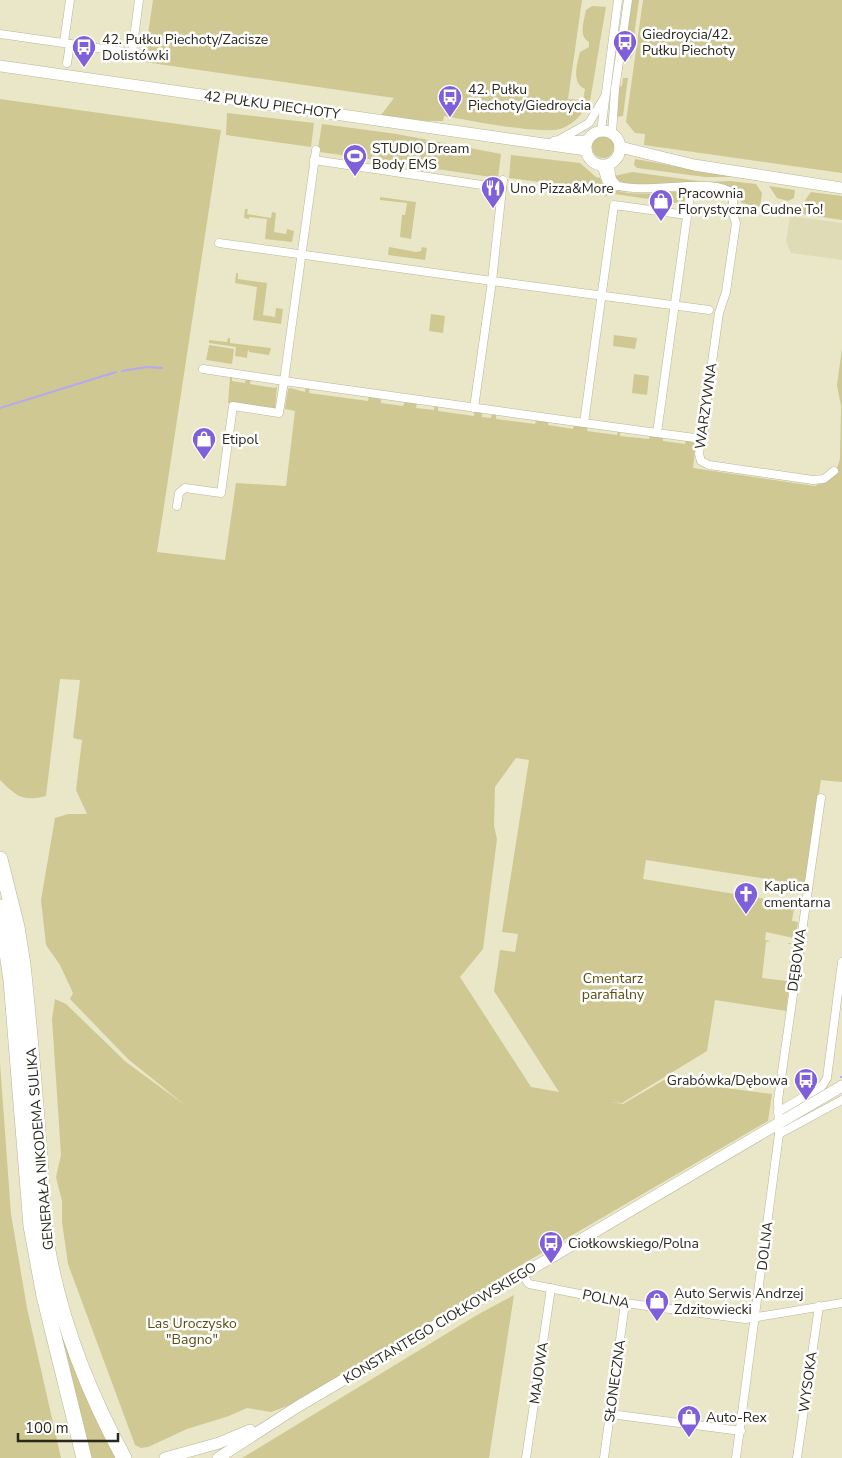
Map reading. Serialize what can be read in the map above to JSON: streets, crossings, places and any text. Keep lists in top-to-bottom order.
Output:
{
  "streets": {
    "highway": ["GENERAŁA NIKODEMA SULIKA"],
    "street": [
      "42 PUŁKU PIECHOTY",
      "WARZYWNA",
      "DĘBOWA",
      "DOLNA",
      "POLNA",
      "KONSTANTEGO CIOŁKOWSKIEGO",
      "MAJOWA",
      "SŁONECZNA",
      "WYSOKA"
    ]
  },
  "crossings": [
    ["42 PUŁKU PIECHOTY", "WARZYWNA"],
    ["DĘBOWA", "DOLNA"],
    ["DĘBOWA", "KONSTANTEGO CIOŁKOWSKIEGO"],
    ["DOLNA", "POLNA"],
    ["DOLNA", "KONSTANTEGO CIOŁKOWSKIEGO"],
    ["POLNA", "KONSTANTEGO CIOŁKOWSKIEGO"],
    ["POLNA", "MAJOWA"],
    ["POLNA", "SŁONECZNA"],
    ["POLNA", "WYSOKA"]
  ],
  "parks": ["Cmentarz parafialny", "Las Uroczysko \"Bagno\""],
  "places": {
    "bus stop": [
      "Giedroycia/42. Pułku Piechoty",
      "42. Pułku Piechoty/Zacisze Dolistówki",
      "42. Pułku Piechoty/Giedroycia",
      "Grabówka/Dębowa",
      "Ciołkowskiego/Polna"
    ],
    "sports": ["STUDIO Dream Body EMS"],
    "restaurant": ["Uno Pizza&More"],
    "shop": [
      "Pracownia Florystyczna Cudne To!",
      "Etipol",
      "Auto Serwis Andrzej Zdzitowiecki",
      "Auto-Rex"
    ],
    "church": ["Kaplica cmentarna"]
  },
  "scale_bar": "100 m"
}
